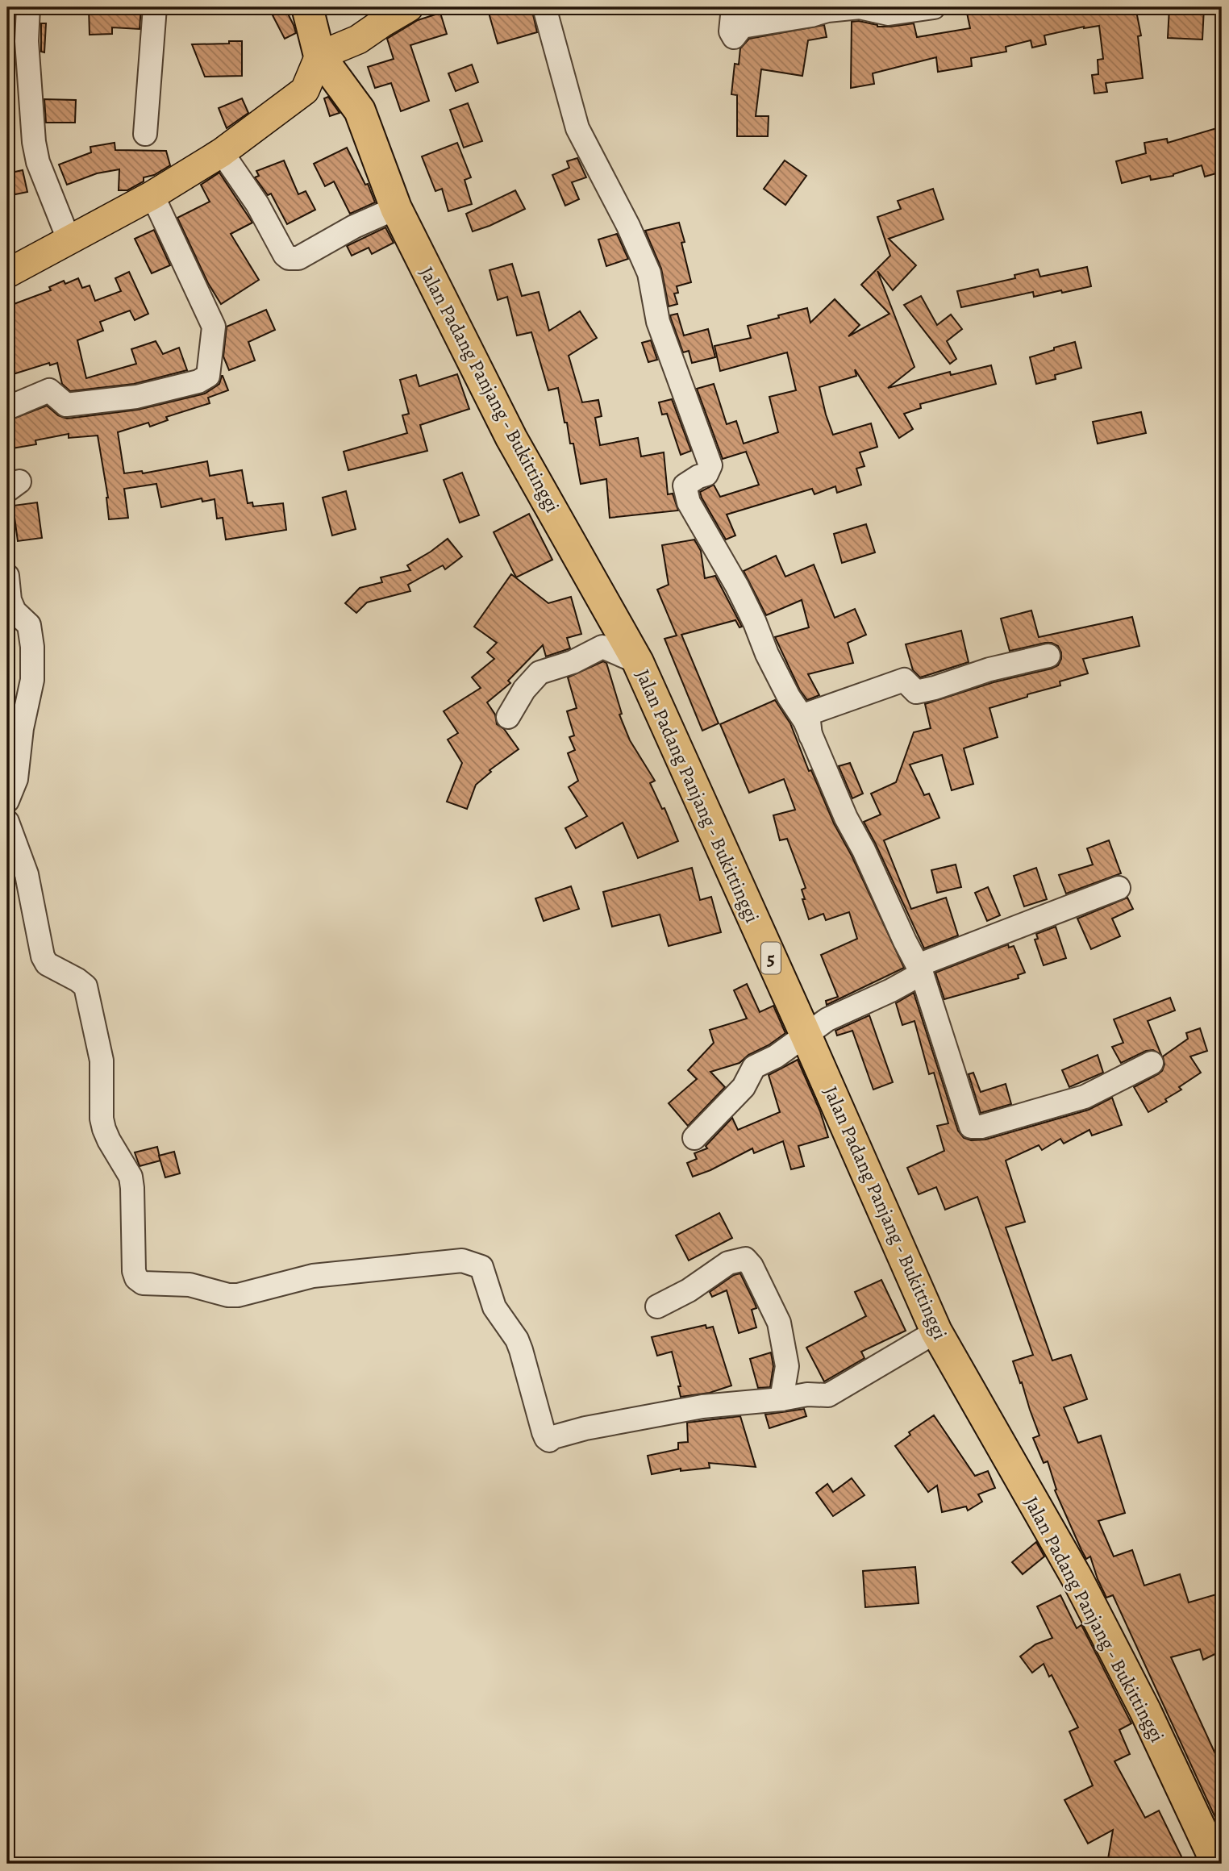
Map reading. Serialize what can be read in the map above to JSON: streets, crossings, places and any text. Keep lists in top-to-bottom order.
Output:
{
  "streets": {
    "highway": ["Jalan Padang Panjang - Bukittinggi", "5"]
  }
}
